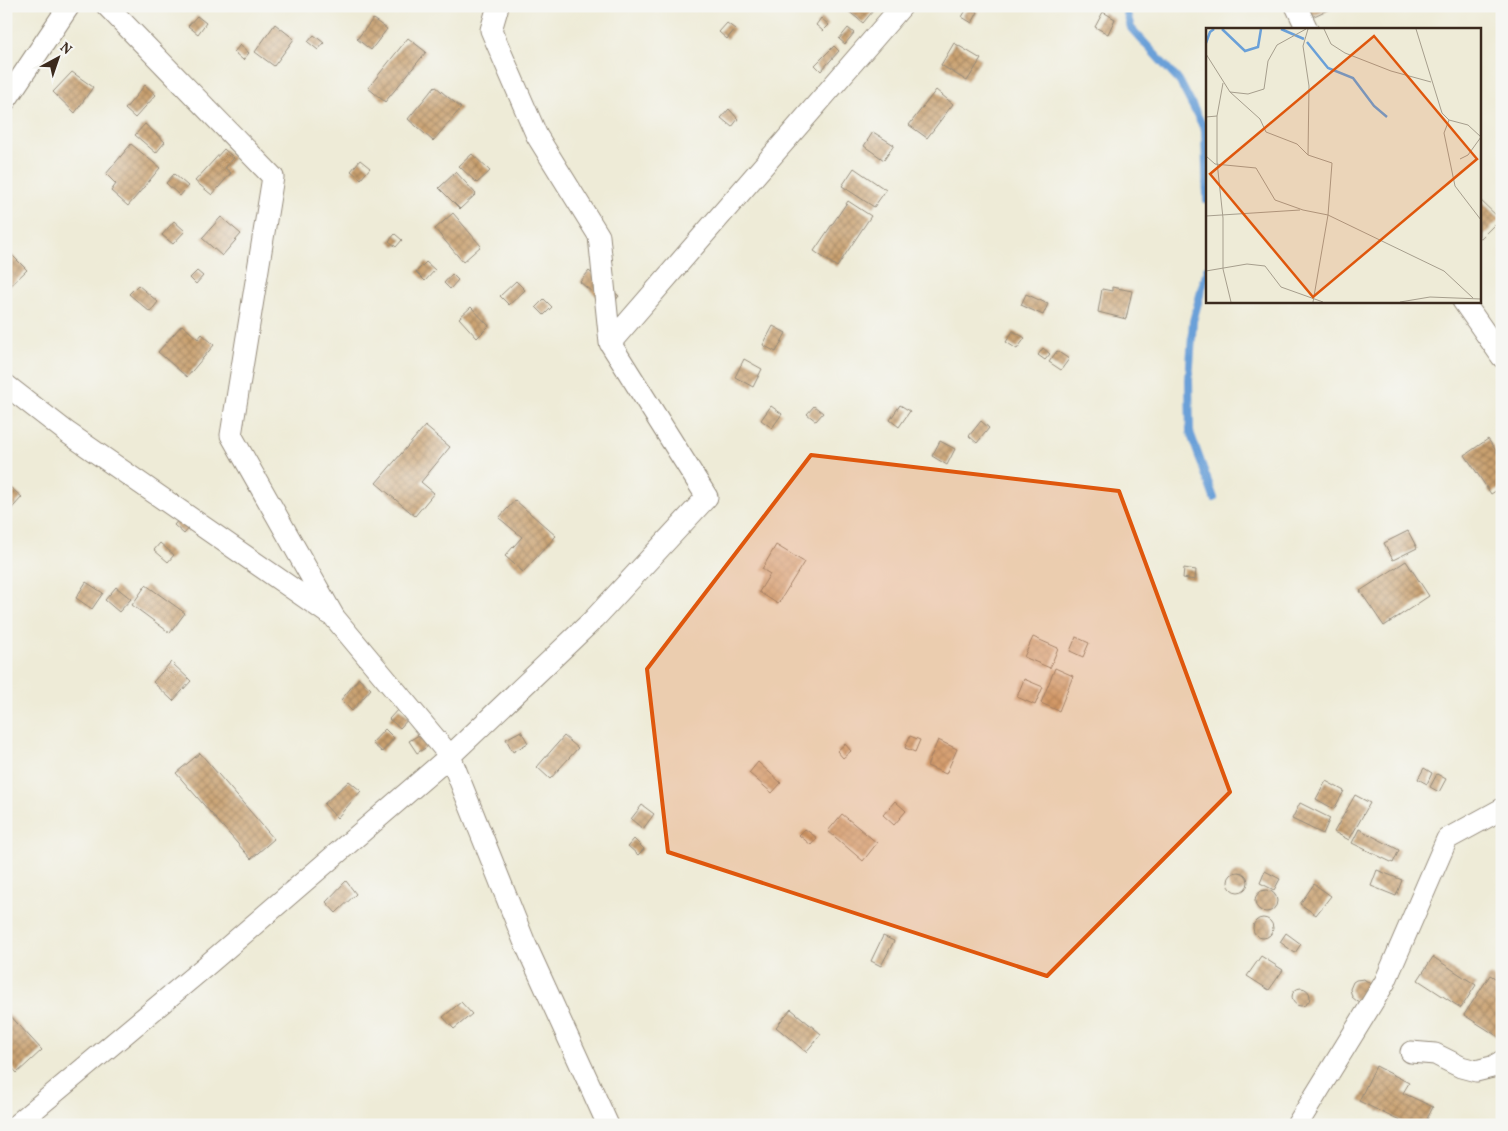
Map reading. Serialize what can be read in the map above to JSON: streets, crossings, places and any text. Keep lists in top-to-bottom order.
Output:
{
  "north": "top right"
}
